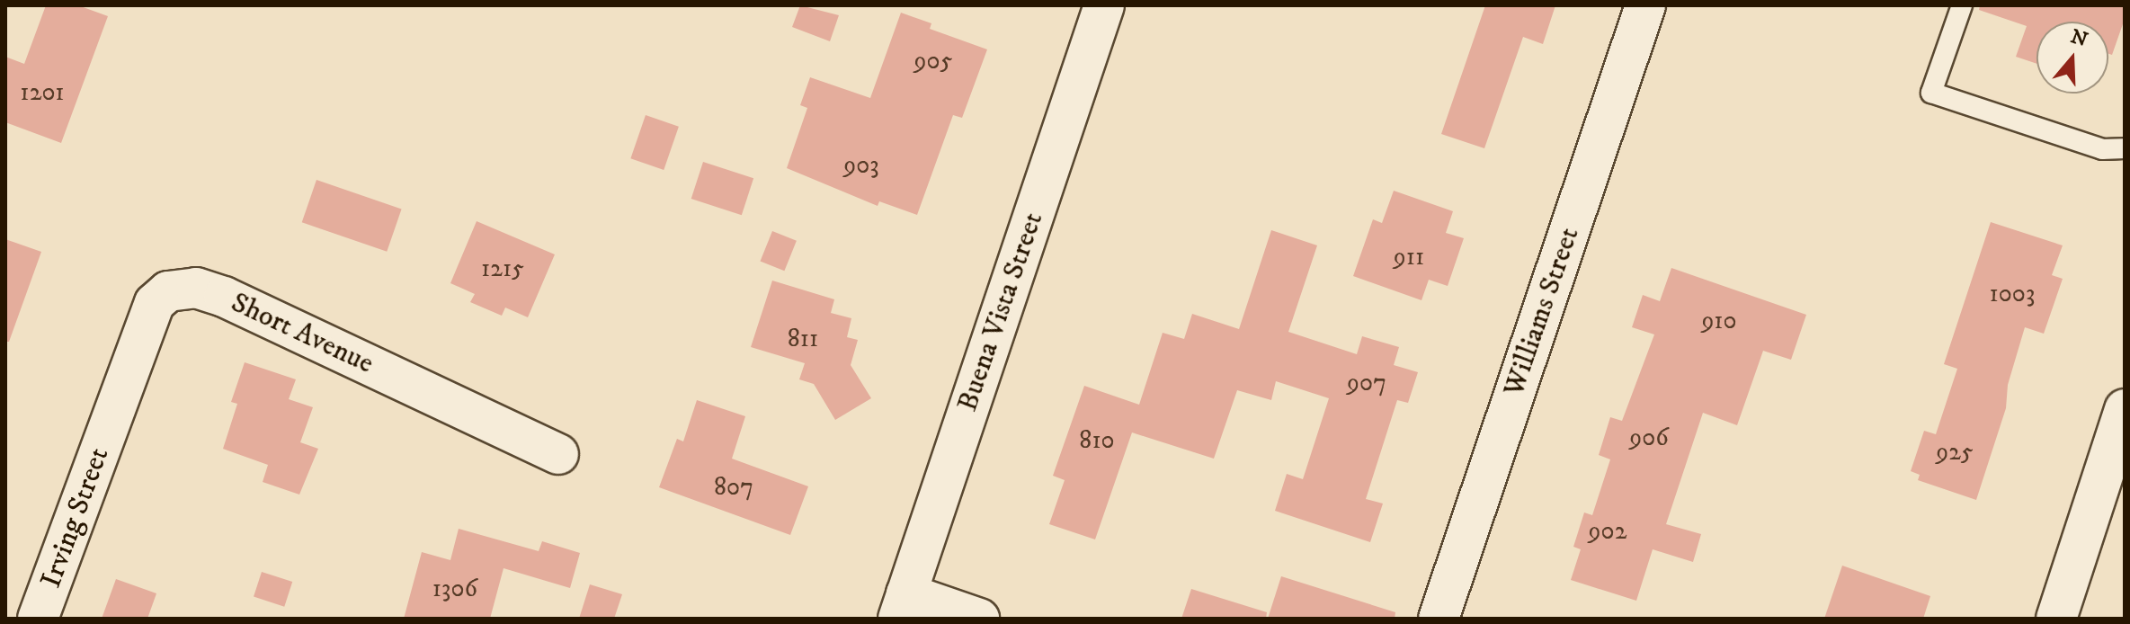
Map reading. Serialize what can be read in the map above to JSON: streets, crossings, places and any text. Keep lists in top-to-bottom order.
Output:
{
  "streets": {
    "street": [
      "Buena Vista Street",
      "Williams Street",
      "Short Avenue",
      "Irving Street"
    ]
  },
  "crossings": [
    ["Short Avenue", "Irving Street"]
  ],
  "house_numbers": [
    "905",
    "1201",
    "903",
    "911",
    "1215",
    "1003",
    "910",
    "811",
    "907",
    "906",
    "810",
    "925",
    "807",
    "902",
    "1306"
  ],
  "north": "top"
}
